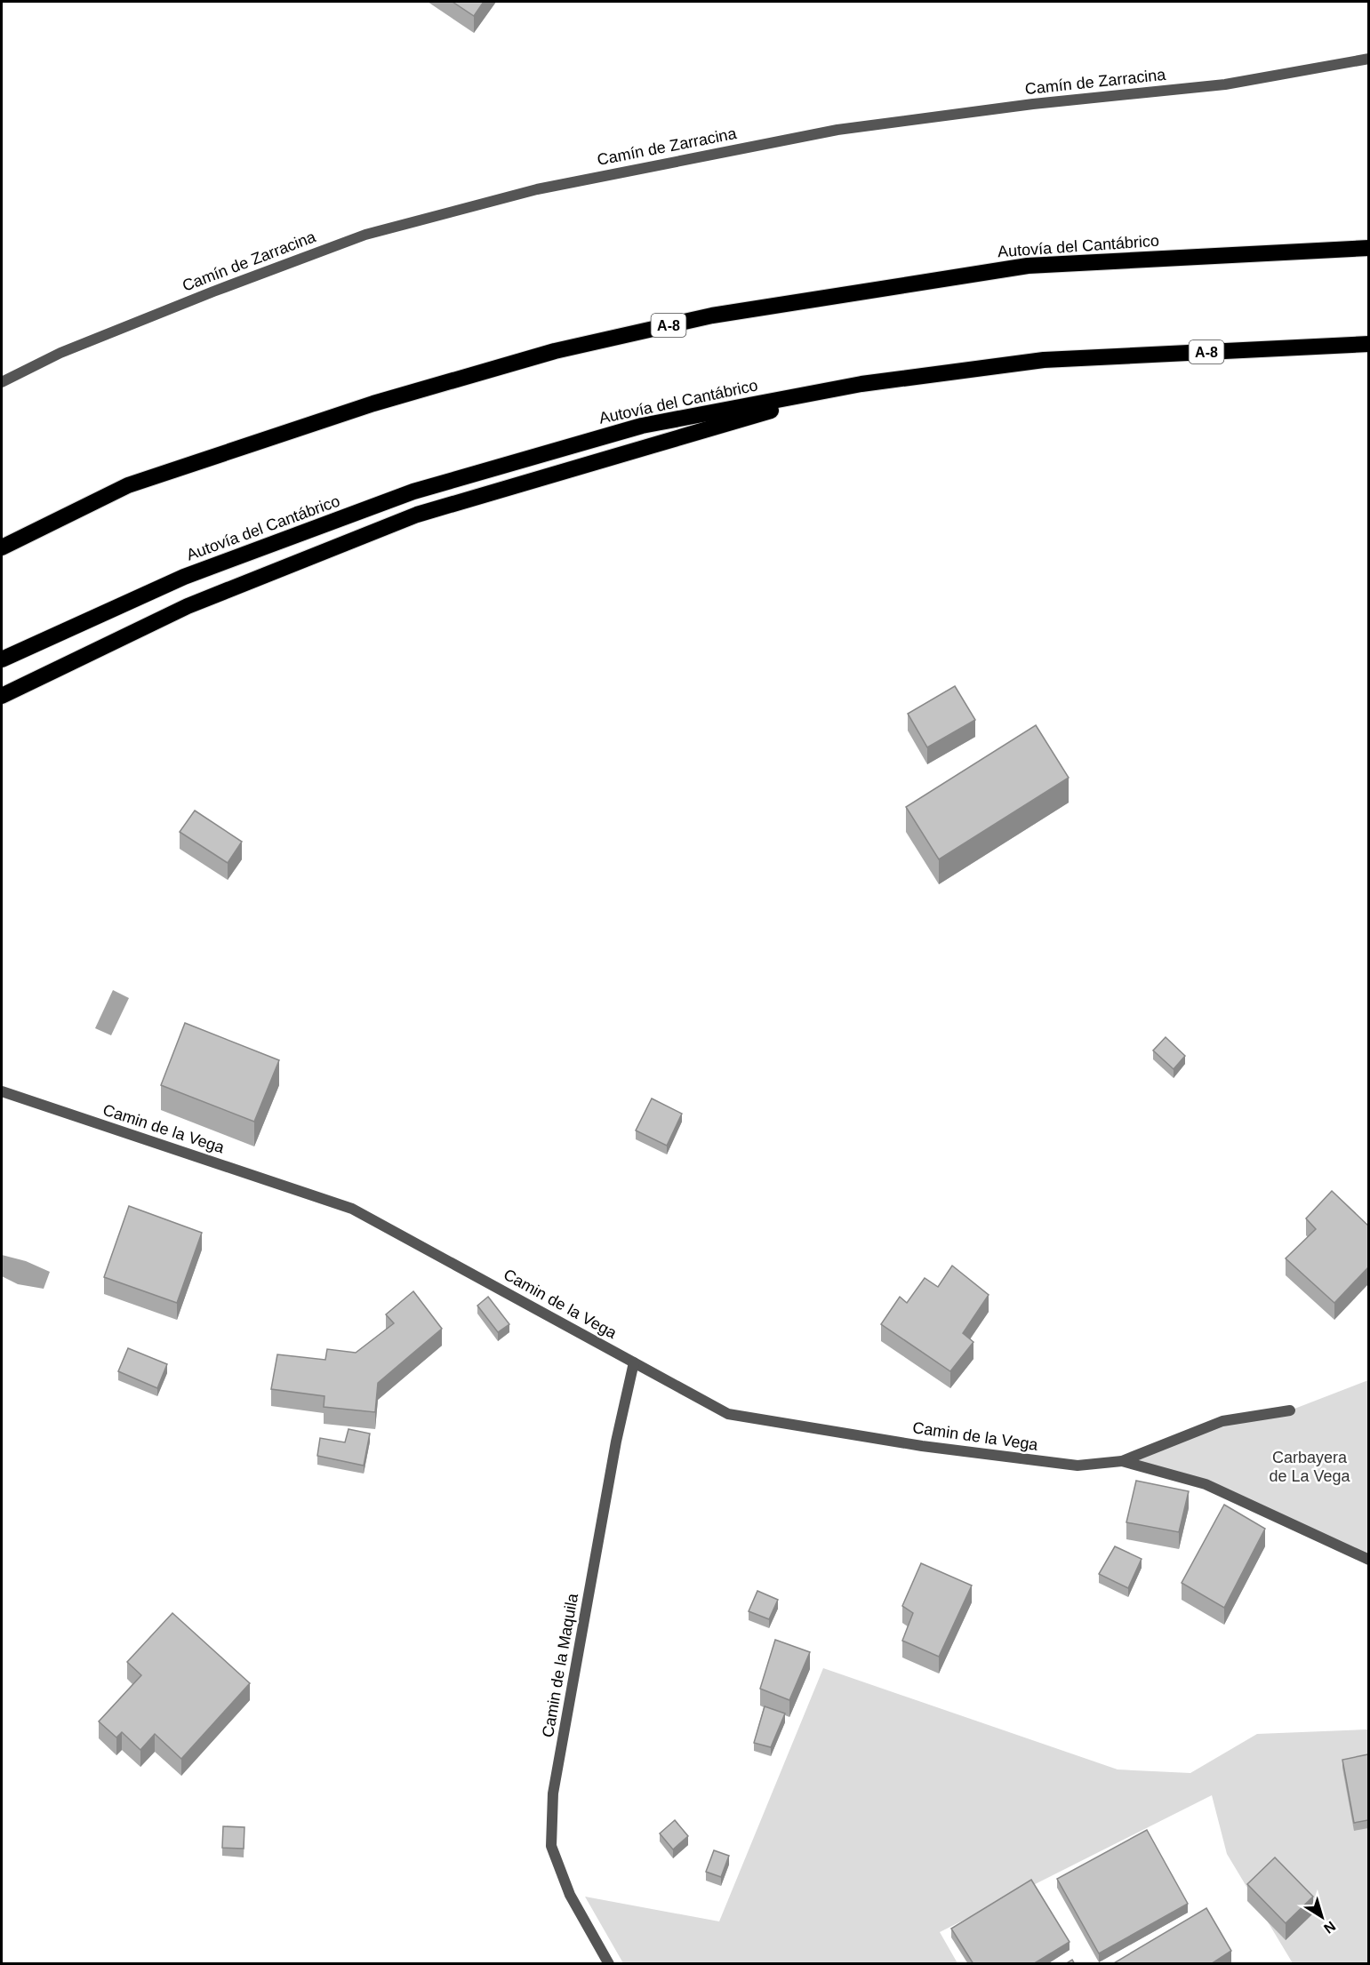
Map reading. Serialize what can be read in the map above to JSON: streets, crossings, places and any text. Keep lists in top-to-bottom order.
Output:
{
  "streets": {
    "highway": ["Autovía del Cantábrico", "A-8"],
    "street": ["Camín de Zarracina", "Camin de la Vega", "Camin de la Maquila"]
  },
  "crossings": [
    ["Camin de la Vega", "Camin de la Maquila"]
  ],
  "parks": ["Carbayera de La Vega"],
  "north": "bottom right"
}
